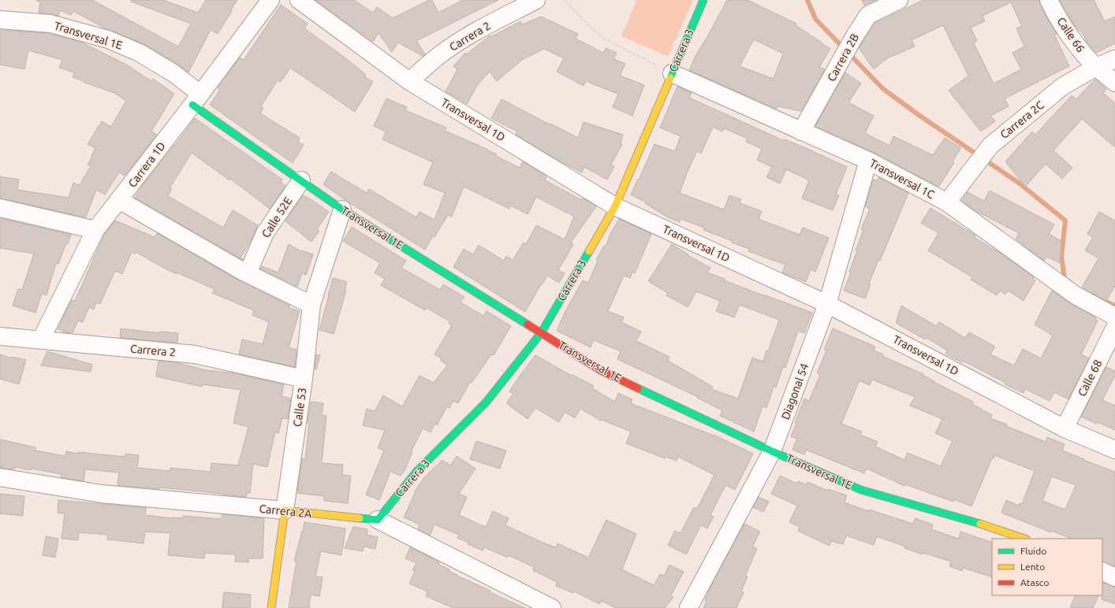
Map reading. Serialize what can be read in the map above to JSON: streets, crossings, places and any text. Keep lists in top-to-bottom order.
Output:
{
  "streets": {
    "street": [
      "Calle 66",
      "Transversal 1E",
      "Carrera 2",
      "Carrera 3",
      "Carrera 2B",
      "Transversal 1D",
      "Carrera 2C",
      "Carrera 1D",
      "Transversal 1C",
      "Calle 52E",
      "Calle 68",
      "Diagonal 54",
      "Calle 53",
      "Carrera 2A"
    ]
  },
  "crossings": [
    ["Calle 66", "Carrera 2C"],
    ["Transversal 1E", "Carrera 3"],
    ["Transversal 1E", "Carrera 1D"],
    ["Transversal 1E", "Calle 52E"],
    ["Transversal 1E", "Diagonal 54"],
    ["Transversal 1E", "Calle 53"],
    ["Carrera 2", "Transversal 1D"],
    ["Carrera 2", "Carrera 1D"],
    ["Carrera 2", "Calle 53"],
    ["Carrera 3", "Transversal 1D"],
    ["Carrera 3", "Transversal 1C"],
    ["Carrera 3", "Carrera 2A"],
    ["Carrera 2B", "Transversal 1C"],
    ["Transversal 1D", "Calle 68"],
    ["Transversal 1D", "Diagonal 54"],
    ["Carrera 2C", "Transversal 1C"],
    ["Transversal 1C", "Diagonal 54"],
    ["Calle 53", "Carrera 2A"]
  ],
  "legend": ["Fluido", "Lento", "Atasco"]
}
